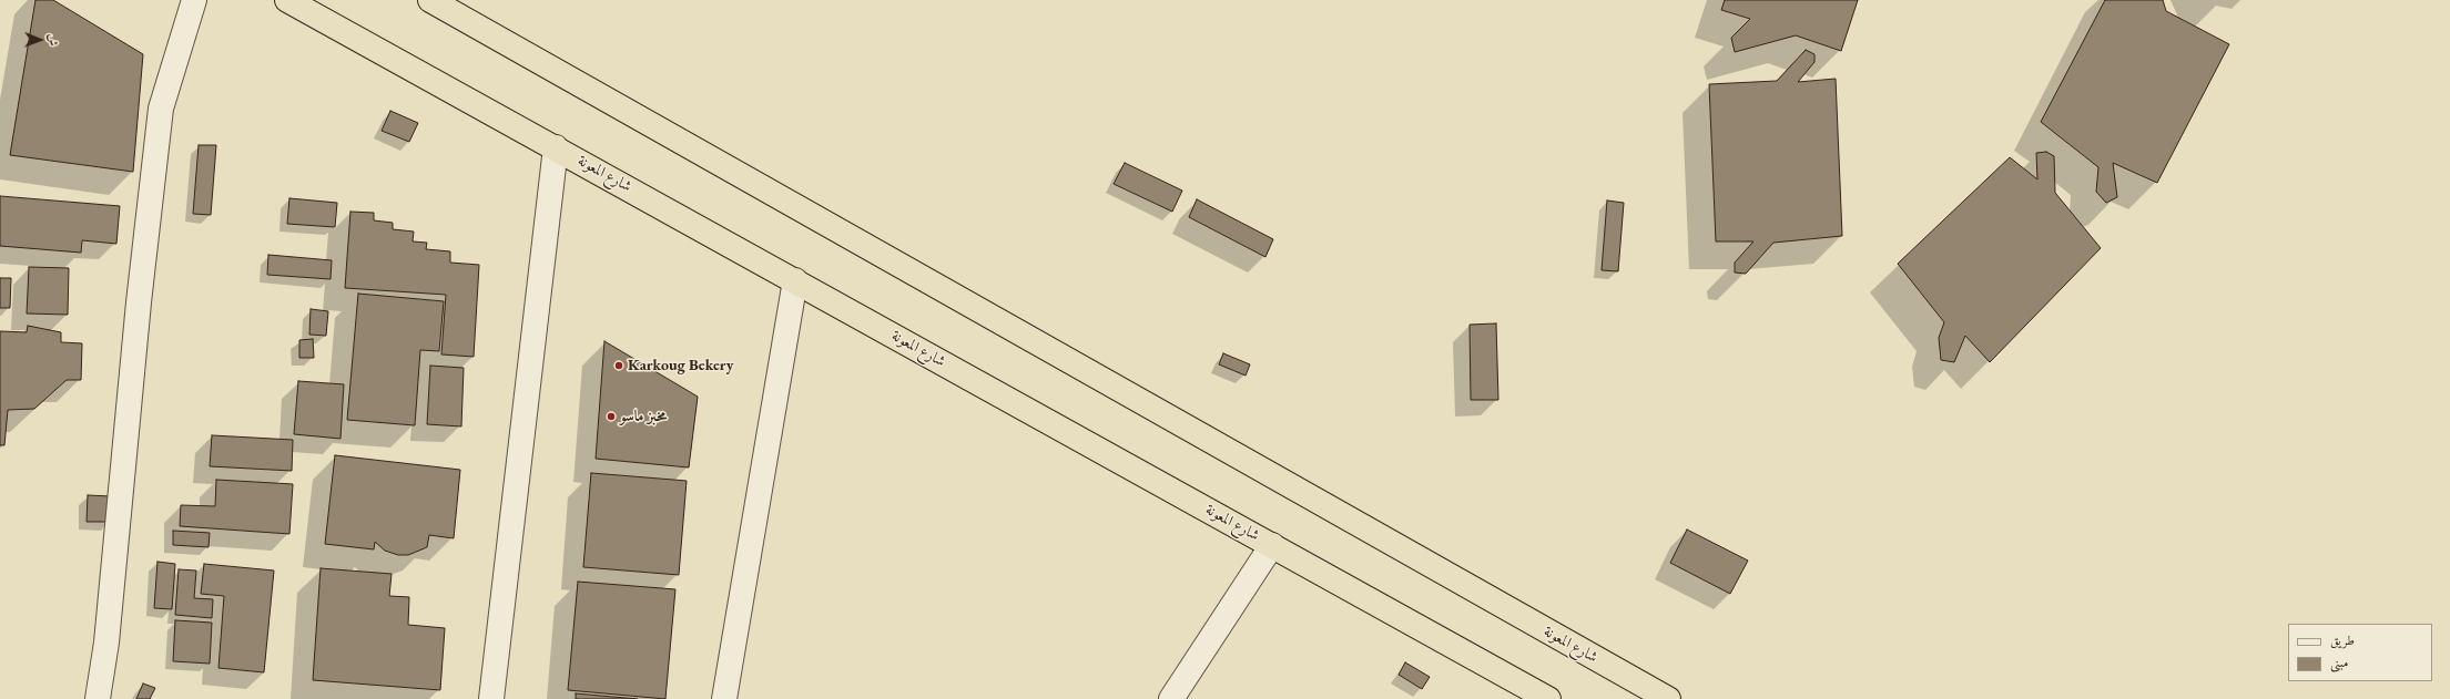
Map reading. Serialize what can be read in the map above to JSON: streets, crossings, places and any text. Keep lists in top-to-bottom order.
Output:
{
  "streets": {
    "highway": ["شارع المعونة"]
  },
  "places": ["Karkoug Bekery", "مخبز ماسو"],
  "legend": ["طريق", "مبنى"],
  "north": "right"
}
